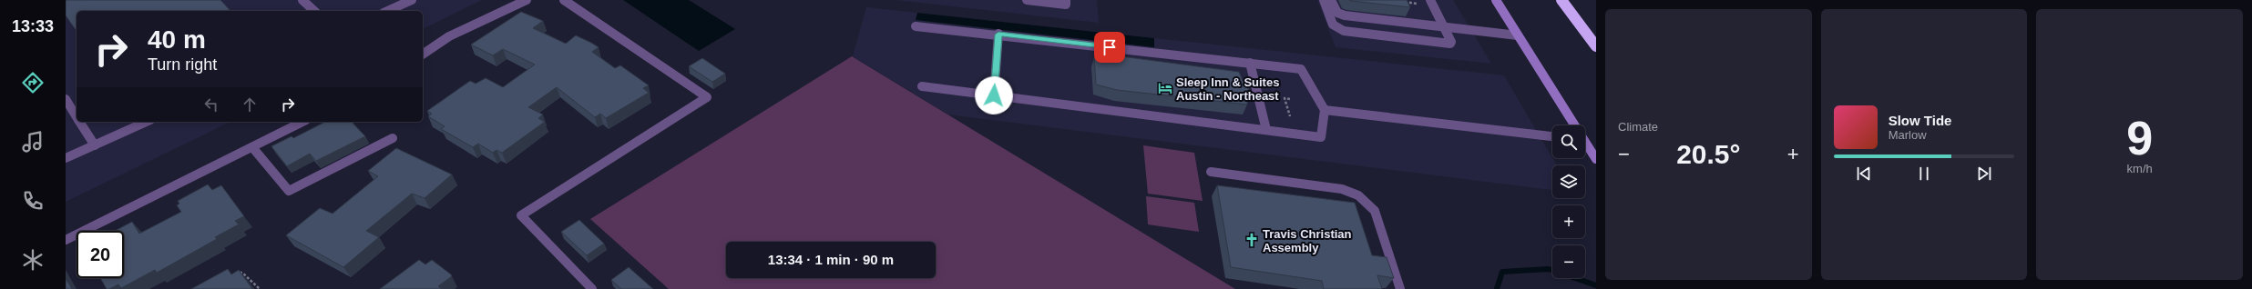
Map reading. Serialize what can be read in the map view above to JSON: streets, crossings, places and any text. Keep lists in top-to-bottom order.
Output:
{
  "places": {
    "hotel": ["Sleep Inn & Suites Austin - Northeast"],
    "church": ["Travis Christian Assembly"]
  },
  "page": {
    "tabs": "13:33",
    "tile": [
      "Climate",
      ["9", "km/h"]
    ],
    "turn": ["40 m", "Turn right"],
    "song": ["Slow Tide", "Marlow"],
    "map_buttons": ["+", "−"],
    "heat": ["−", "20.5°", "+"],
    "limit": "20",
    "trip": "13:34 · 1 min · 90 m"
  }
}
